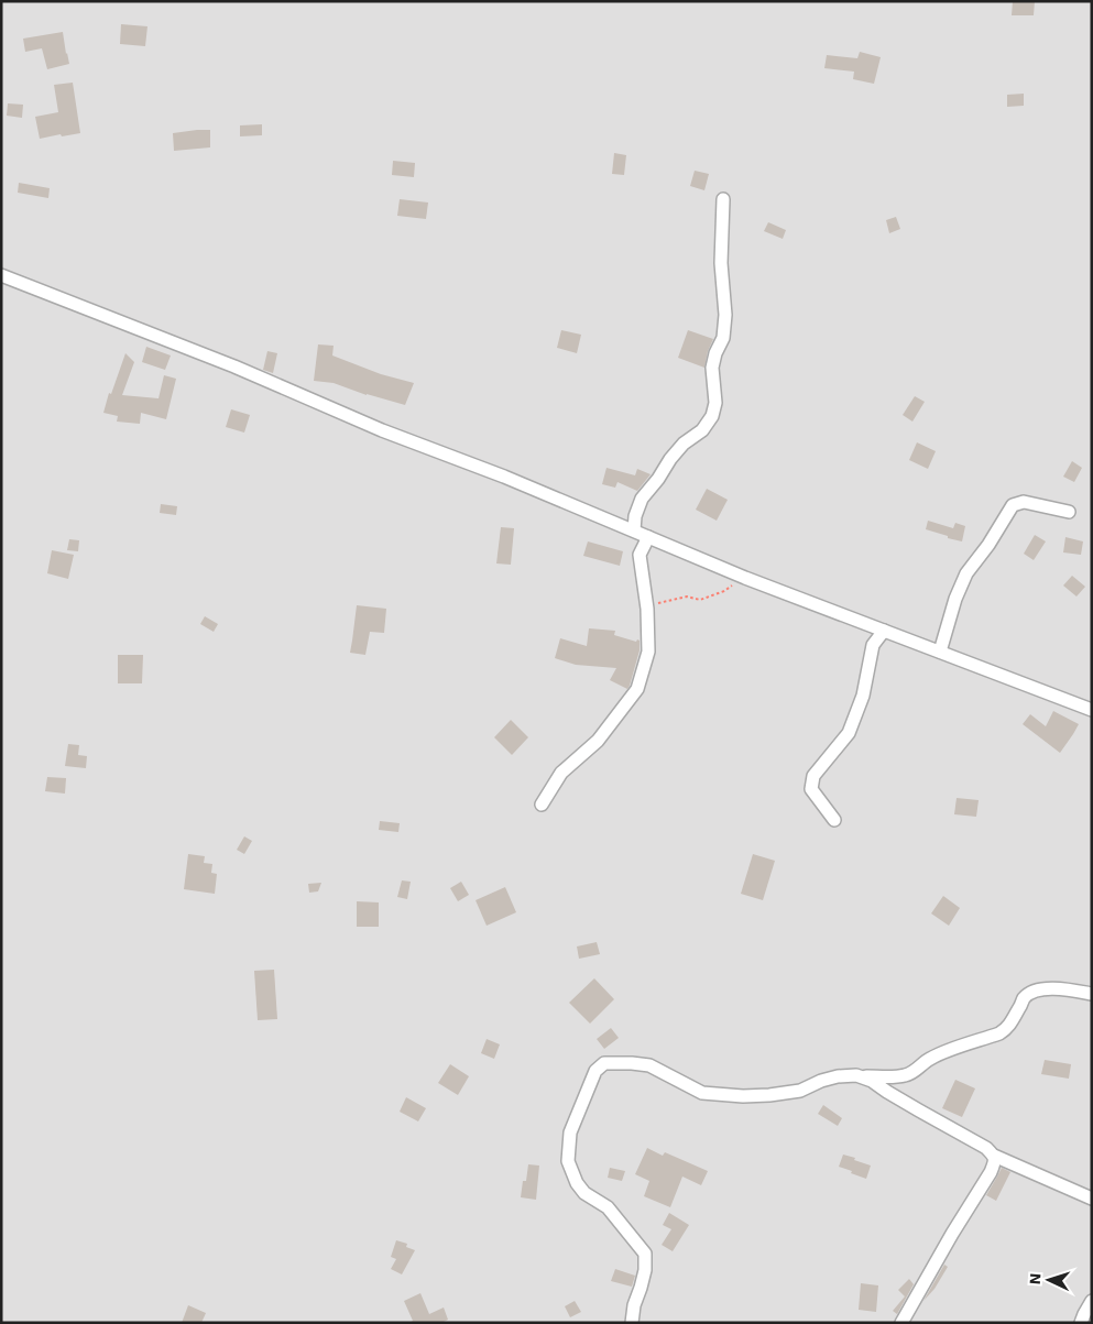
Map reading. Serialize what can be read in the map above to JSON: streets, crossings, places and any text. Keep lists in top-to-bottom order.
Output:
{
  "north": "left"
}
